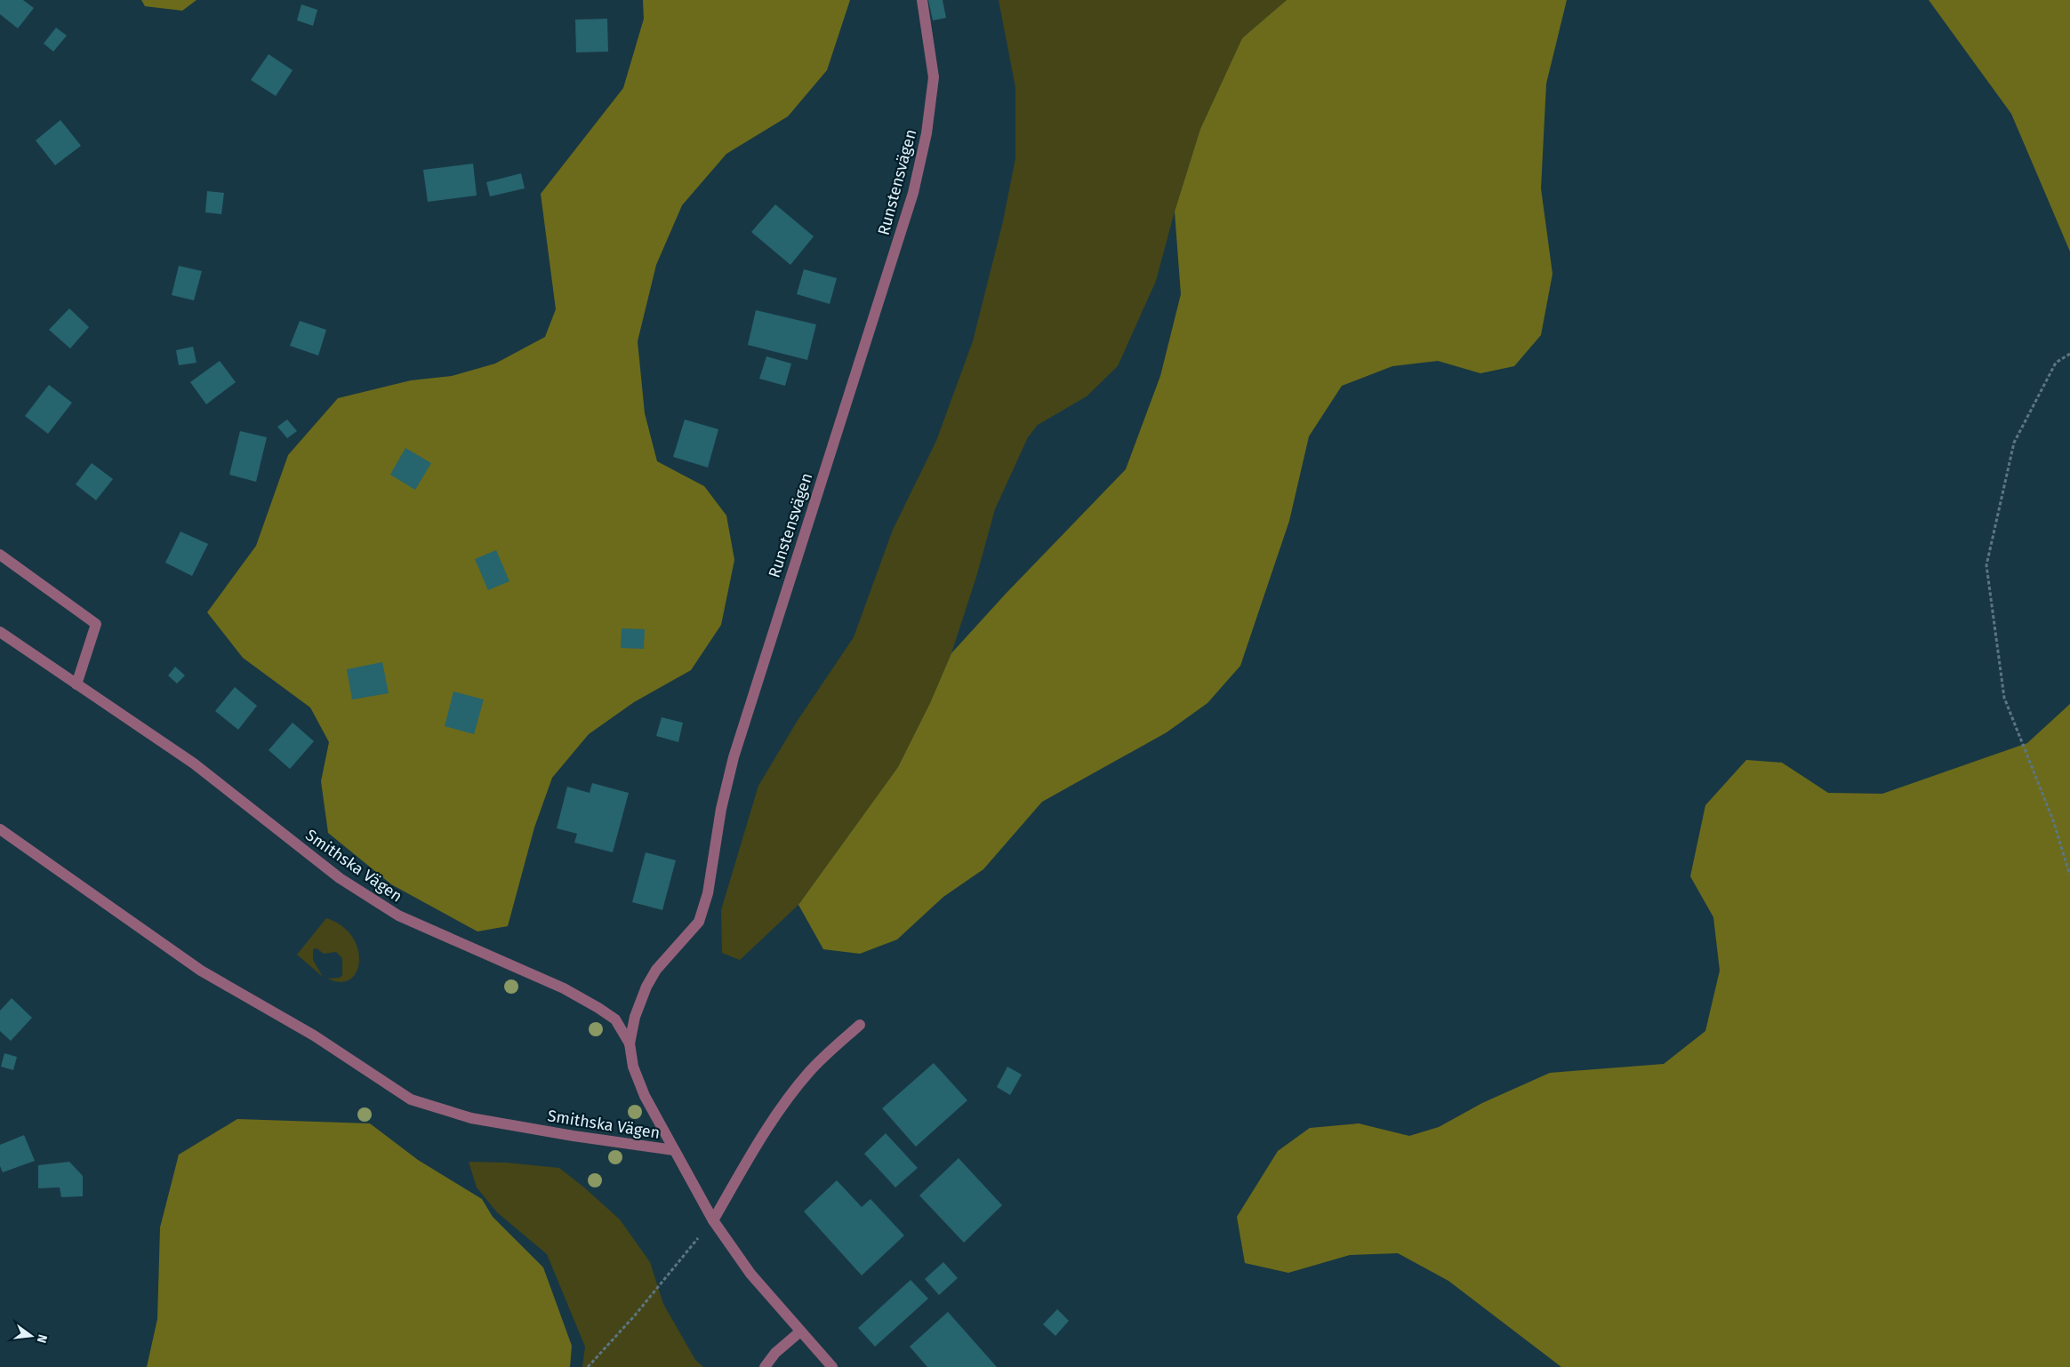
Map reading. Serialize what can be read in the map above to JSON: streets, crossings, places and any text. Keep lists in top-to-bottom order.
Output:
{
  "streets": {
    "street": ["Runstensvägen", "Smithska Vägen"]
  },
  "crossings": [
    ["Runstensvägen", "Smithska Vägen"]
  ],
  "north": "right"
}
